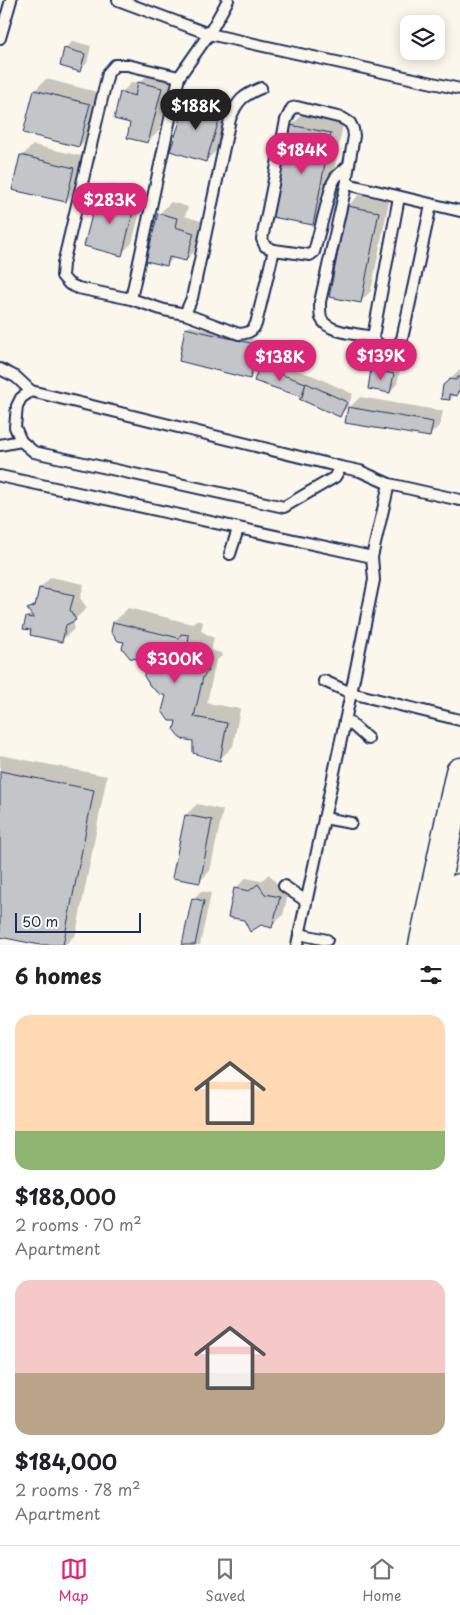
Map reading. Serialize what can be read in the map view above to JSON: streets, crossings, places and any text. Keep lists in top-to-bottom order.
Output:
{
  "scale_bar": "50 m",
  "page": {
    "price": [
      "$188K",
      "$184K",
      "$283K",
      "$139K",
      "$138K",
      "$300K"
    ],
    "scale": "50 m",
    "heading": "6 homes",
    "list": [
      {
        "name": "$188,000",
        "note": "2 rooms · 70 m² · Apartment"
      },
      {
        "name": "$184,000",
        "note": "2 rooms · 78 m² · Apartment"
      }
    ],
    "tabs": ["Map", "Saved", "Home"]
  }
}
